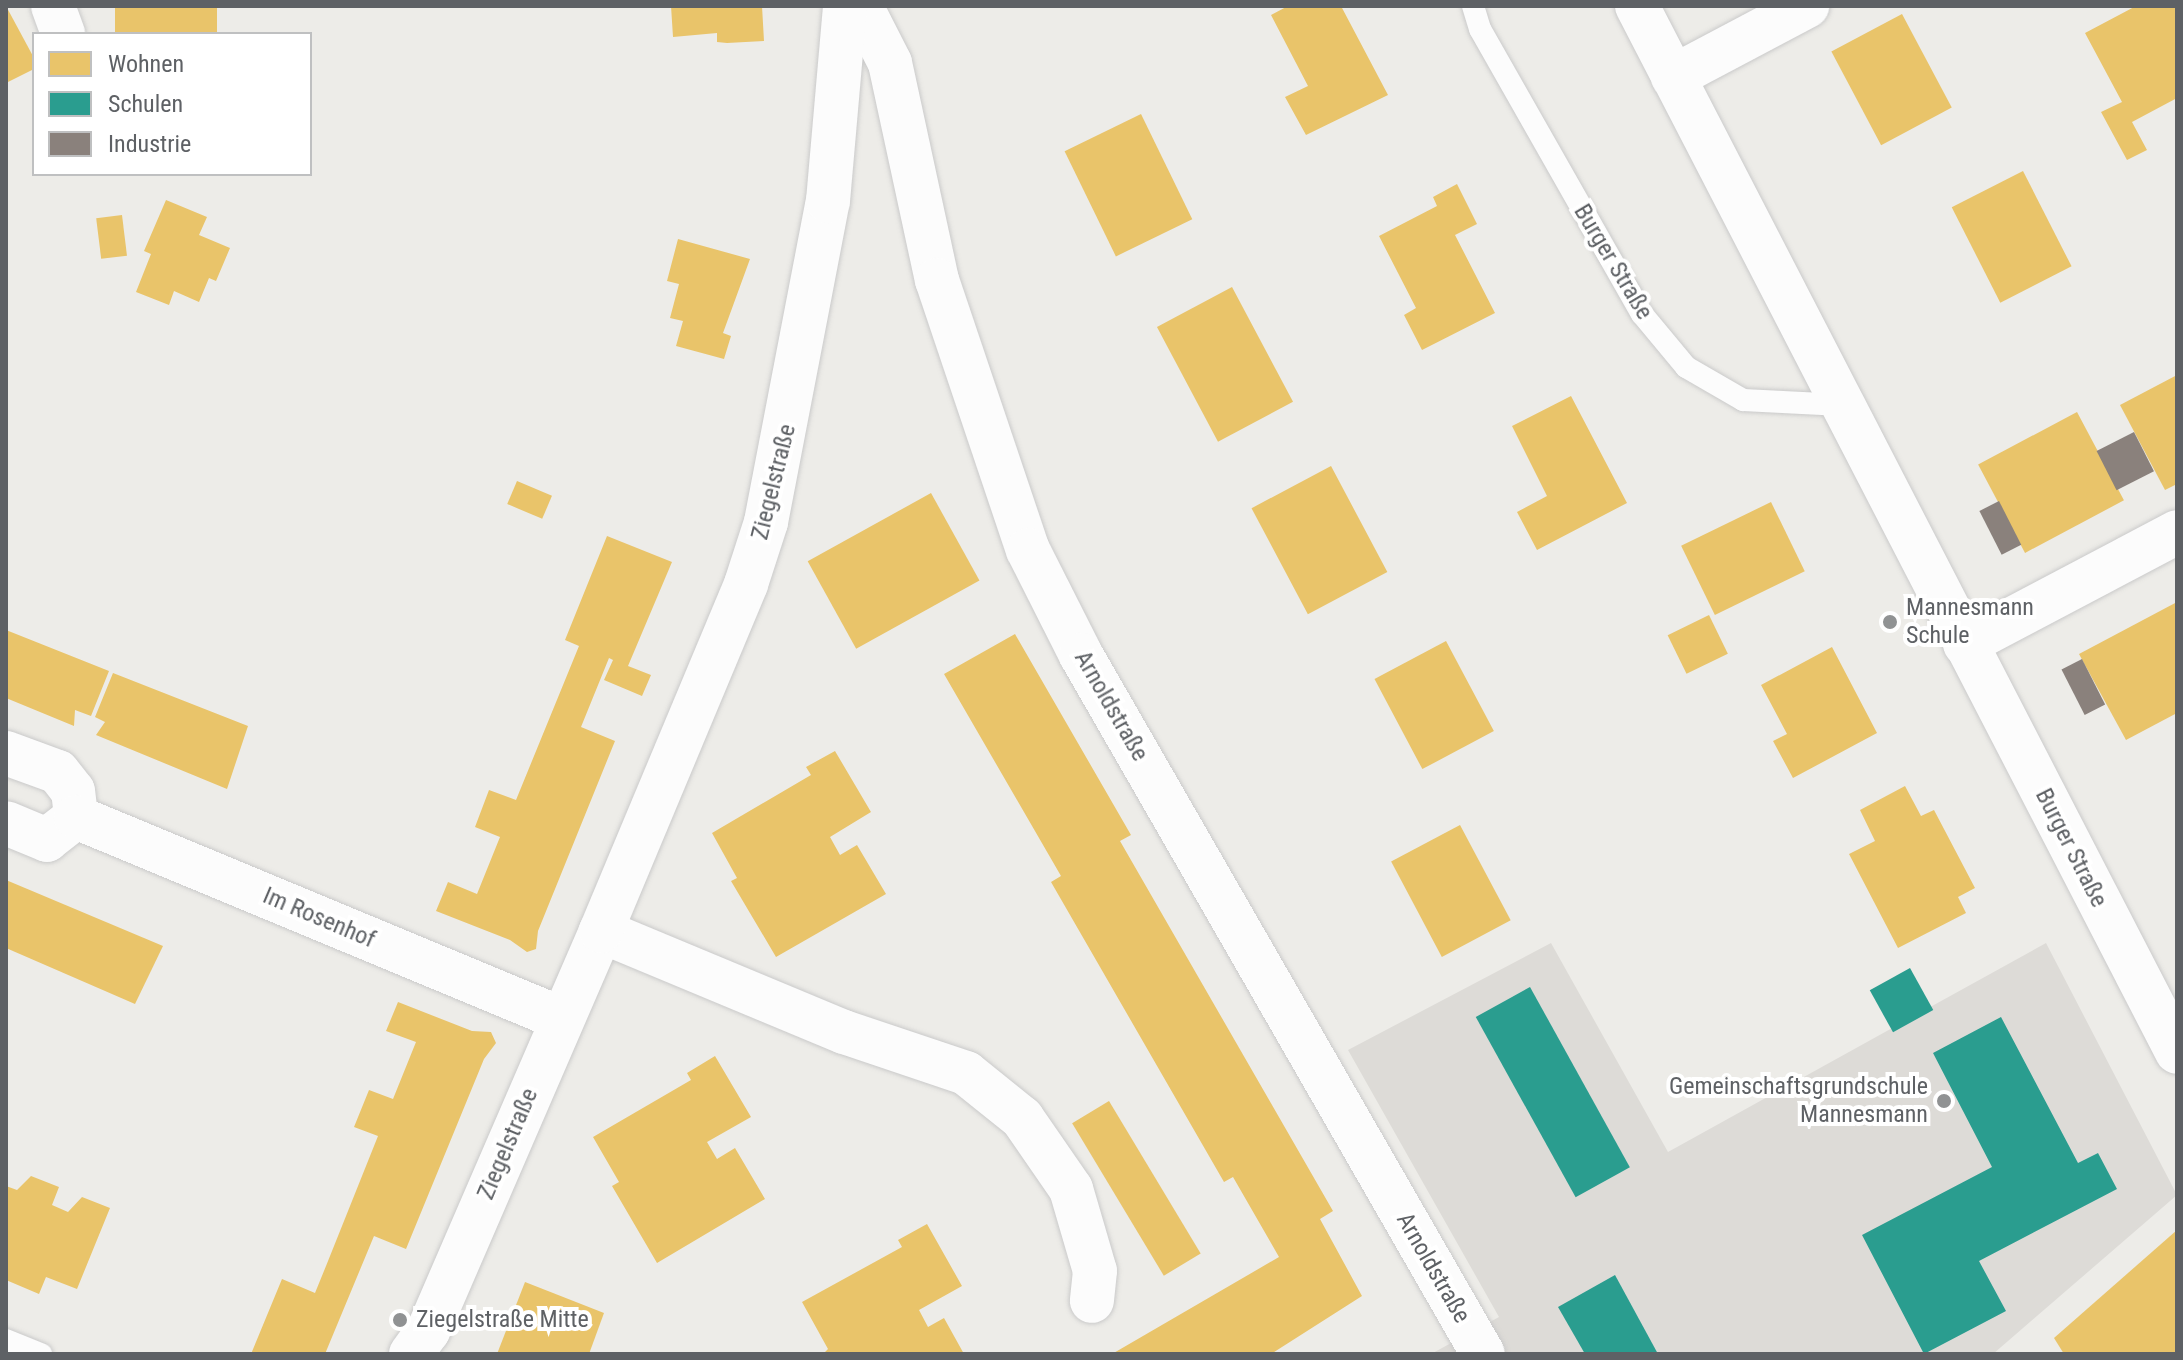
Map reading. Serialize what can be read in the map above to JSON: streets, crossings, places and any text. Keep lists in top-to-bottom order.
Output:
{
  "streets": {
    "street": [
      "Burger Straße",
      "Ziegelstraße",
      "Arnoldstraße",
      "Im Rosenhof"
    ]
  },
  "crossings": [
    ["Ziegelstraße", "Im Rosenhof"]
  ],
  "places": ["Mannesmann Schule", "Gemeinschaftsgrundschule Mannesmann", "Ziegelstraße Mitte"],
  "legend": ["Wohnen", "Schulen", "Industrie"]
}
